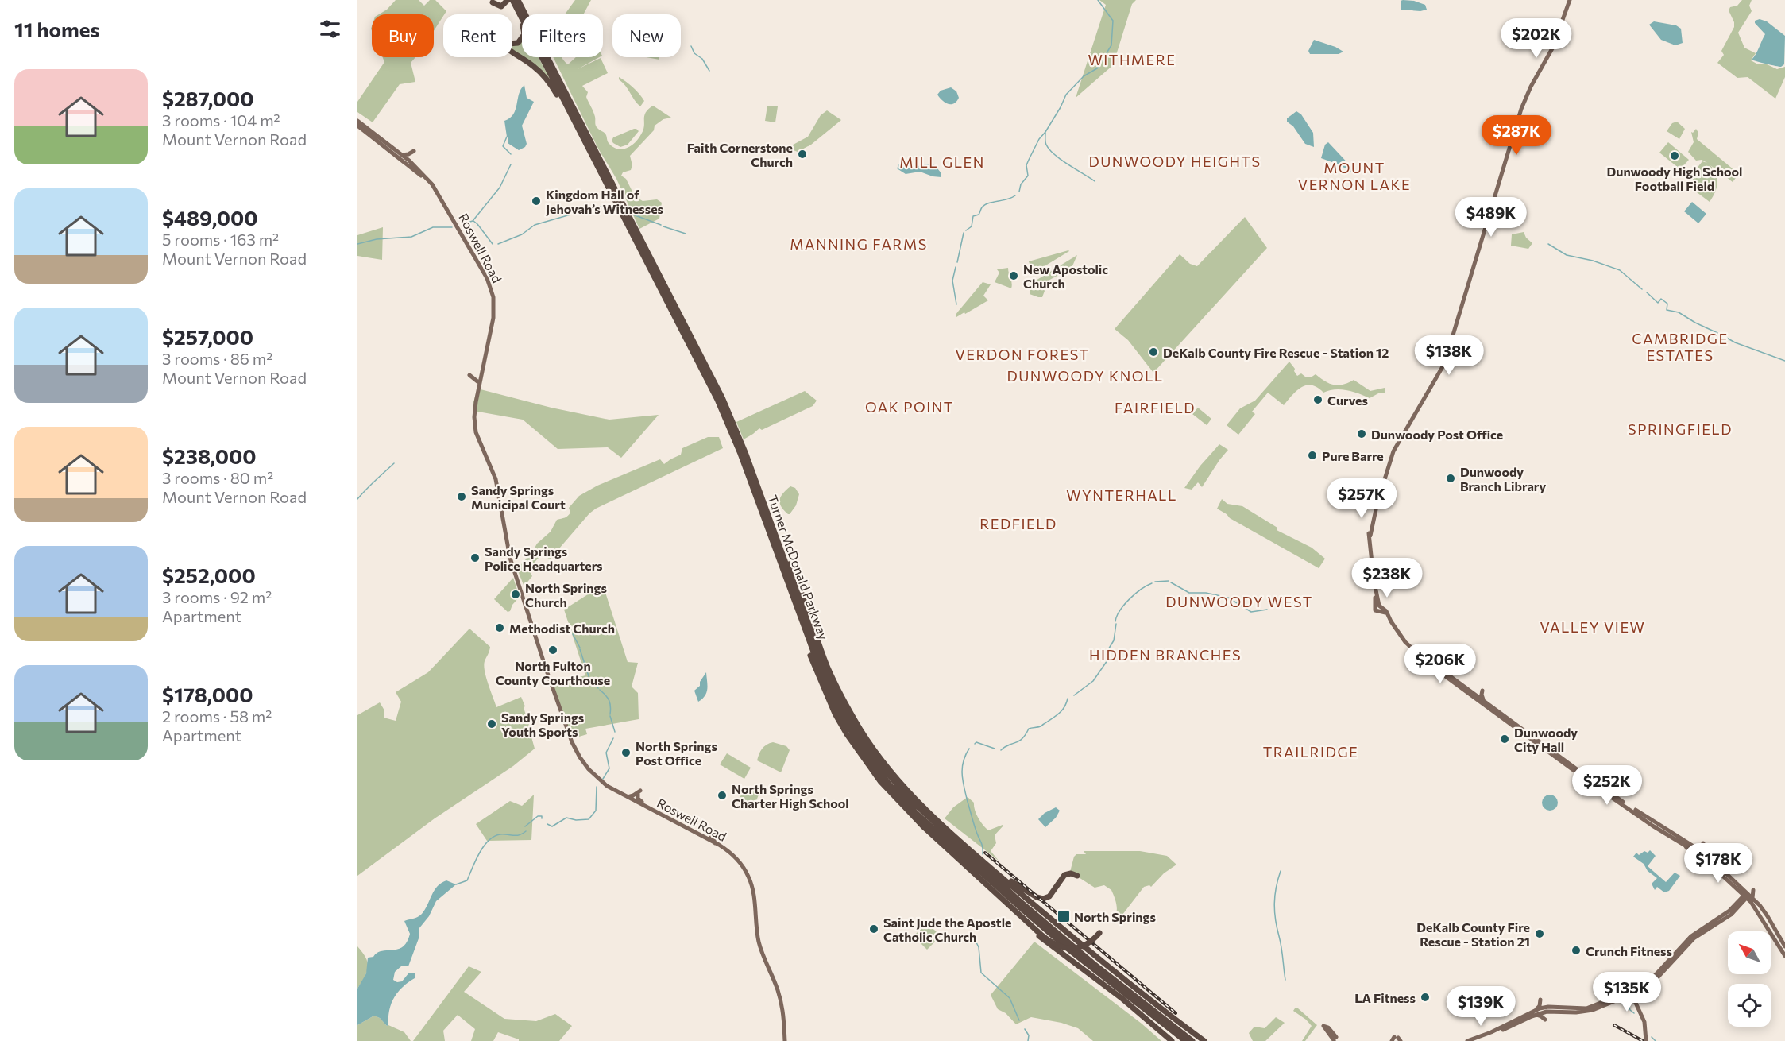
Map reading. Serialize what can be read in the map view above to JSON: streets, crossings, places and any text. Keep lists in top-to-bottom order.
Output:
{
  "streets": {
    "highway": ["Turner McDonald Parkway"],
    "main road": ["Roswell Road"]
  },
  "districts": [
    "WITHMERE",
    "DUNWOODY HEIGHTS",
    "MILL GLEN",
    "MOUNT VERNON LAKE",
    "MANNING FARMS",
    "CAMBRIDGE ESTATES",
    "VERDON FOREST",
    "DUNWOODY KNOLL",
    "OAK POINT",
    "FAIRFIELD",
    "SPRINGFIELD",
    "WYNTERHALL",
    "REDFIELD",
    "DUNWOODY WEST",
    "VALLEY VIEW",
    "HIDDEN BRANCHES",
    "TRAILRIDGE"
  ],
  "places": {
    "other": [
      "Faith Cornerstone Church",
      "Dunwoody High School Football Field",
      "Kingdom Hall of Jehovah’s Witnesses",
      "New Apostolic Church",
      "DeKalb County Fire Rescue - Station 12",
      "Curves",
      "Dunwoody Post Office",
      "Pure Barre",
      "Dunwoody Branch Library",
      "Sandy Springs Municipal Court",
      "Sandy Springs Police Headquarters",
      "North Springs Church",
      "Methodist Church",
      "North Fulton County Courthouse",
      "Sandy Springs Youth Sports",
      "Dunwoody City Hall",
      "North Springs Post Office",
      "North Springs Charter High School",
      "Saint Jude the Apostle Catholic Church",
      "DeKalb County Fire Rescue - Station 21",
      "Crunch Fitness",
      "LA Fitness"
    ],
    "transit": ["North Springs"]
  },
  "north": "top left",
  "page": {
    "heading": "11 homes",
    "chip": [
      "Buy",
      "Rent",
      "Filters",
      "New"
    ],
    "price": [
      "$202K",
      "$287K",
      "$489K",
      "$138K",
      "$257K",
      "$238K",
      "$206K",
      "$252K",
      "$178K",
      "$135K",
      "$139K"
    ],
    "list": [
      {
        "name": "$287,000",
        "note": "3 rooms · 104 m² · Mount Vernon Road"
      },
      {
        "name": "$489,000",
        "note": "5 rooms · 163 m² · Mount Vernon Road"
      },
      {
        "name": "$257,000",
        "note": "3 rooms · 86 m² · Mount Vernon Road"
      },
      {
        "name": "$238,000",
        "note": "3 rooms · 80 m² · Mount Vernon Road"
      },
      {
        "name": "$252,000",
        "note": "3 rooms · 92 m² · Apartment"
      },
      {
        "name": "$178,000",
        "note": "2 rooms · 58 m² · Apartment"
      }
    ]
  }
}
